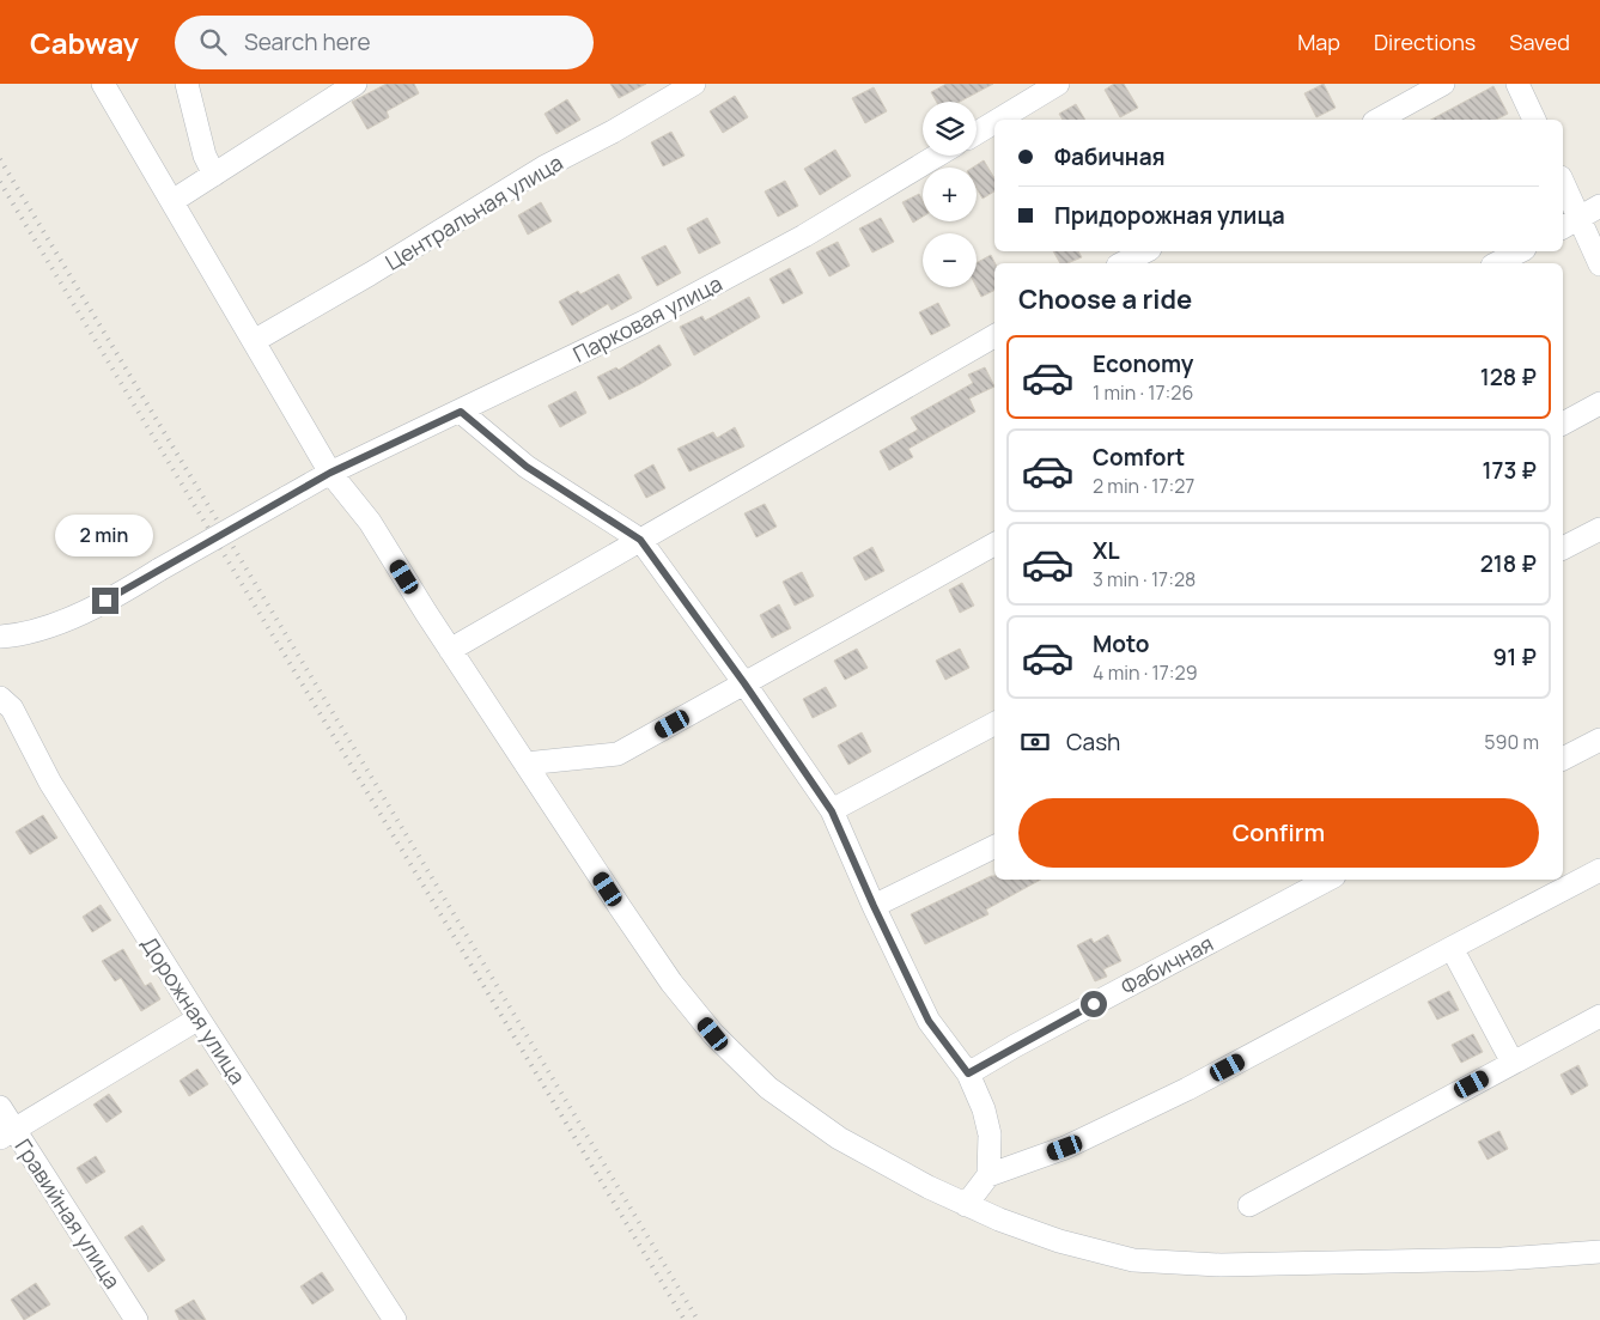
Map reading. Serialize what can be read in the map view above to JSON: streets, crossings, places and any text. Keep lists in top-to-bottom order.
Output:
{
  "streets": {
    "street": [
      "Центральная улица",
      "Парковая улица",
      "Фабичная",
      "Дорожная улица",
      "Гравийная улица"
    ]
  },
  "page": {
    "header": "Cabway",
    "search": "Search here",
    "nav": ["Map", "Directions", "Saved"],
    "map_buttons": ["+", "−"],
    "banner": ["Фабичная", "Придорожная улица"],
    "heading": "Choose a ride",
    "list": [
      {
        "name": "Economy",
        "note": "1 min · 17:26",
        "value": "128 ₽"
      },
      {
        "name": "Comfort",
        "note": "2 min · 17:27",
        "value": "173 ₽"
      },
      {
        "name": "XL",
        "note": "3 min · 17:28",
        "value": "218 ₽"
      },
      {
        "name": "Moto",
        "note": "4 min · 17:29",
        "value": "91 ₽"
      }
    ],
    "bubble": "2 min",
    "pay": ["Cash", "590 m"],
    "buttons": "Confirm"
  }
}
